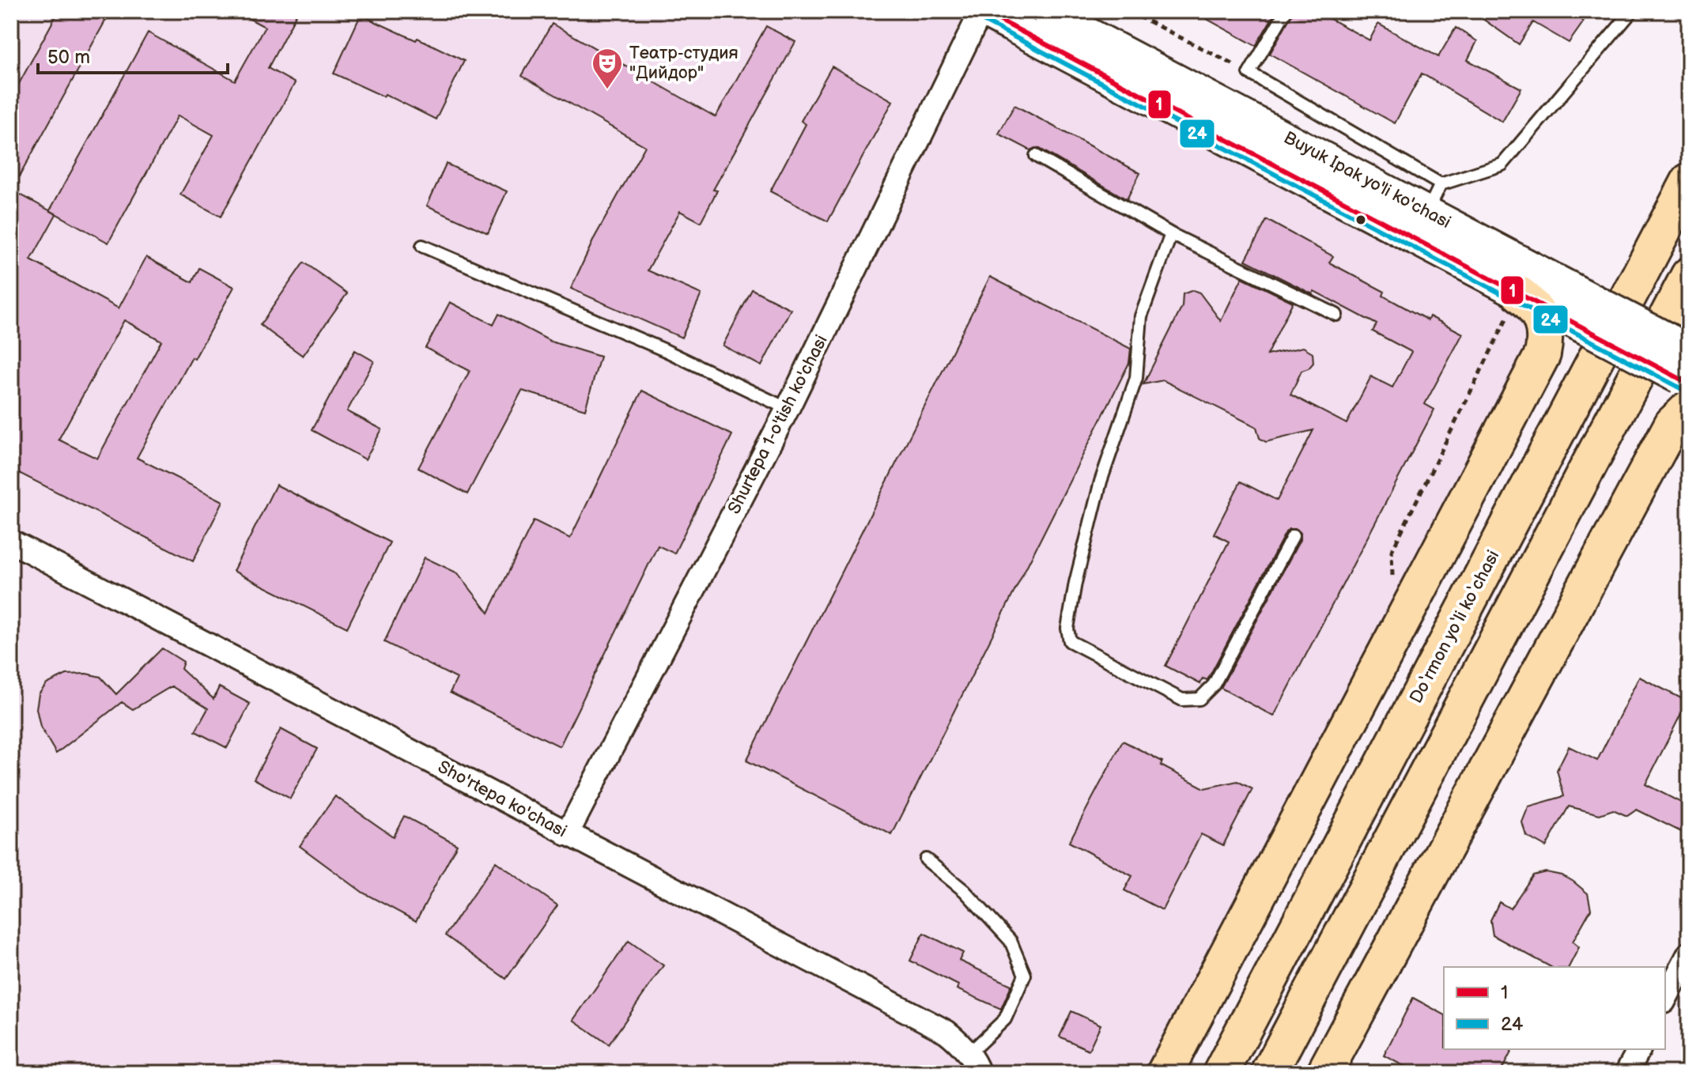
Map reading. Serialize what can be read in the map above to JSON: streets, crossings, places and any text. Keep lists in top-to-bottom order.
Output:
{
  "streets": {
    "main road": ["Buyuk Ipak yo'li ko'chasi", "Do‘rmon yo‘li ko‘chasi"],
    "street": ["Shurtepa 1-o'tish ko'chasi", "Sho'rtepa ko'chasi"]
  },
  "crossings": [
    ["Buyuk Ipak yo'li ko'chasi", "Shurtepa 1-o'tish ko'chasi"],
    ["Shurtepa 1-o'tish ko'chasi", "Sho'rtepa ko'chasi"]
  ],
  "places": {
    "theatre": ["Театр-студия \"Дийдор\""]
  },
  "lines": ["transit line 1", "transit line 24"],
  "legend": ["1", "24"],
  "scale_bar": "50 m"
}
